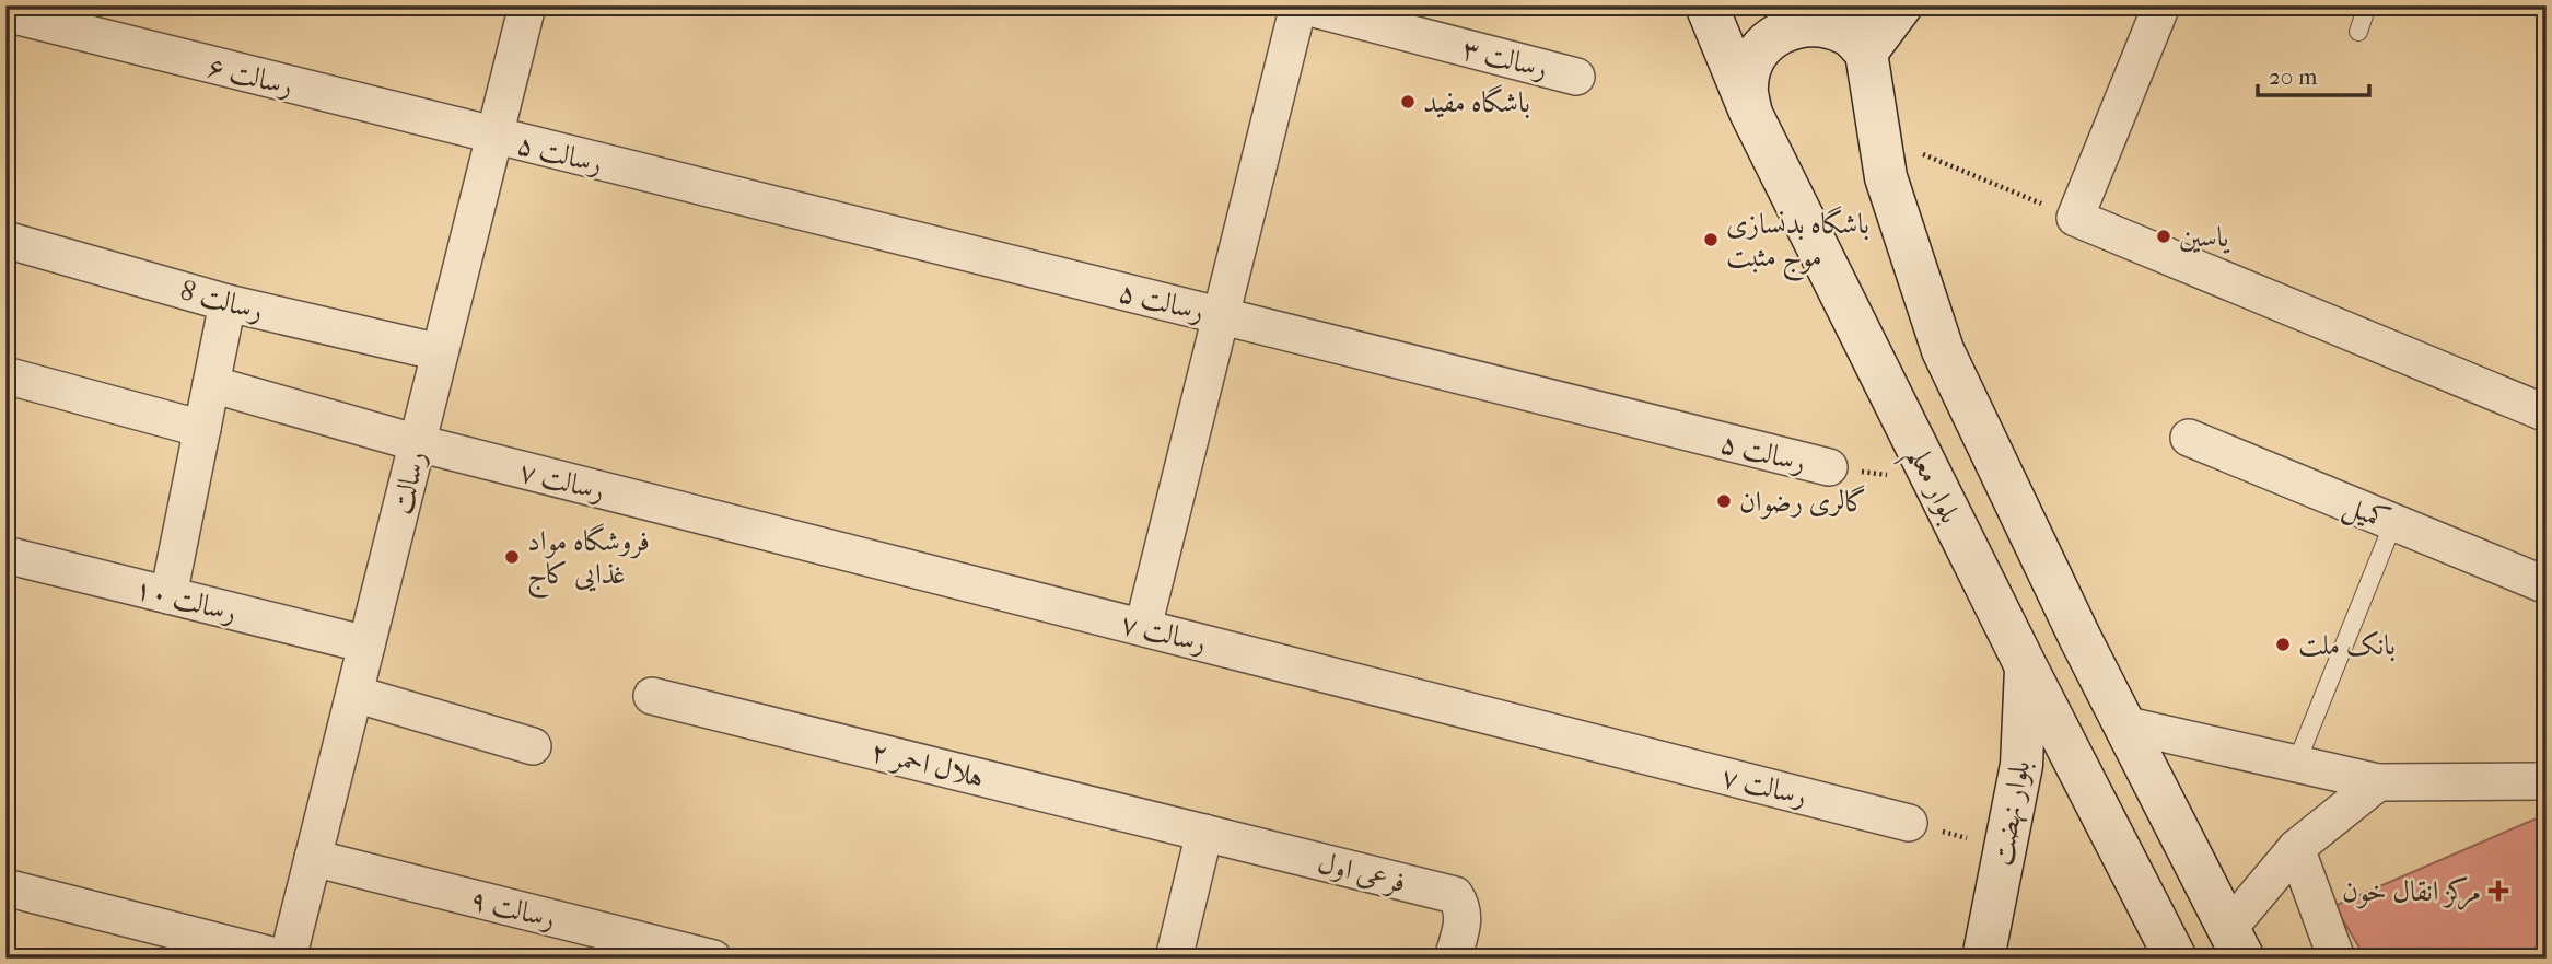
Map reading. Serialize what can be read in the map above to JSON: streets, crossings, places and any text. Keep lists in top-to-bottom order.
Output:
{
  "streets": {
    "main road": ["بلوار معلم", "بلوار نهضت"],
    "street": [
      "رسالت ۳",
      "رسالت ۶",
      "رسالت ۵",
      "رسالت 8",
      "رسالت ۷",
      "رسالت",
      "کمیل",
      "رسالت ۱۰",
      "هلال احمر ۲",
      "فرعی اول",
      "رسالت ۹"
    ]
  },
  "crossings": [
    ["رسالت ۶", "رسالت ۵"],
    ["رسالت ۶", "رسالت"],
    ["رسالت ۵", "رسالت"],
    ["رسالت 8", "رسالت"],
    ["رسالت ۷", "رسالت"],
    ["رسالت", "رسالت ۱۰"],
    ["رسالت", "رسالت ۹"],
    ["بلوار معلم", "بلوار نهضت"],
    ["هلال احمر ۲", "فرعی اول"]
  ],
  "places": {
    "other": [
      "باشگاه مفید",
      "یاسین",
      "باشگاه بدنسازی موج مثبت",
      "گالری رضوان",
      "فروشگاه مواد غذایی کاج",
      "بانک ملت"
    ],
    "health": ["مرکز انقال خون"]
  },
  "scale_bar": "20 m"
}
